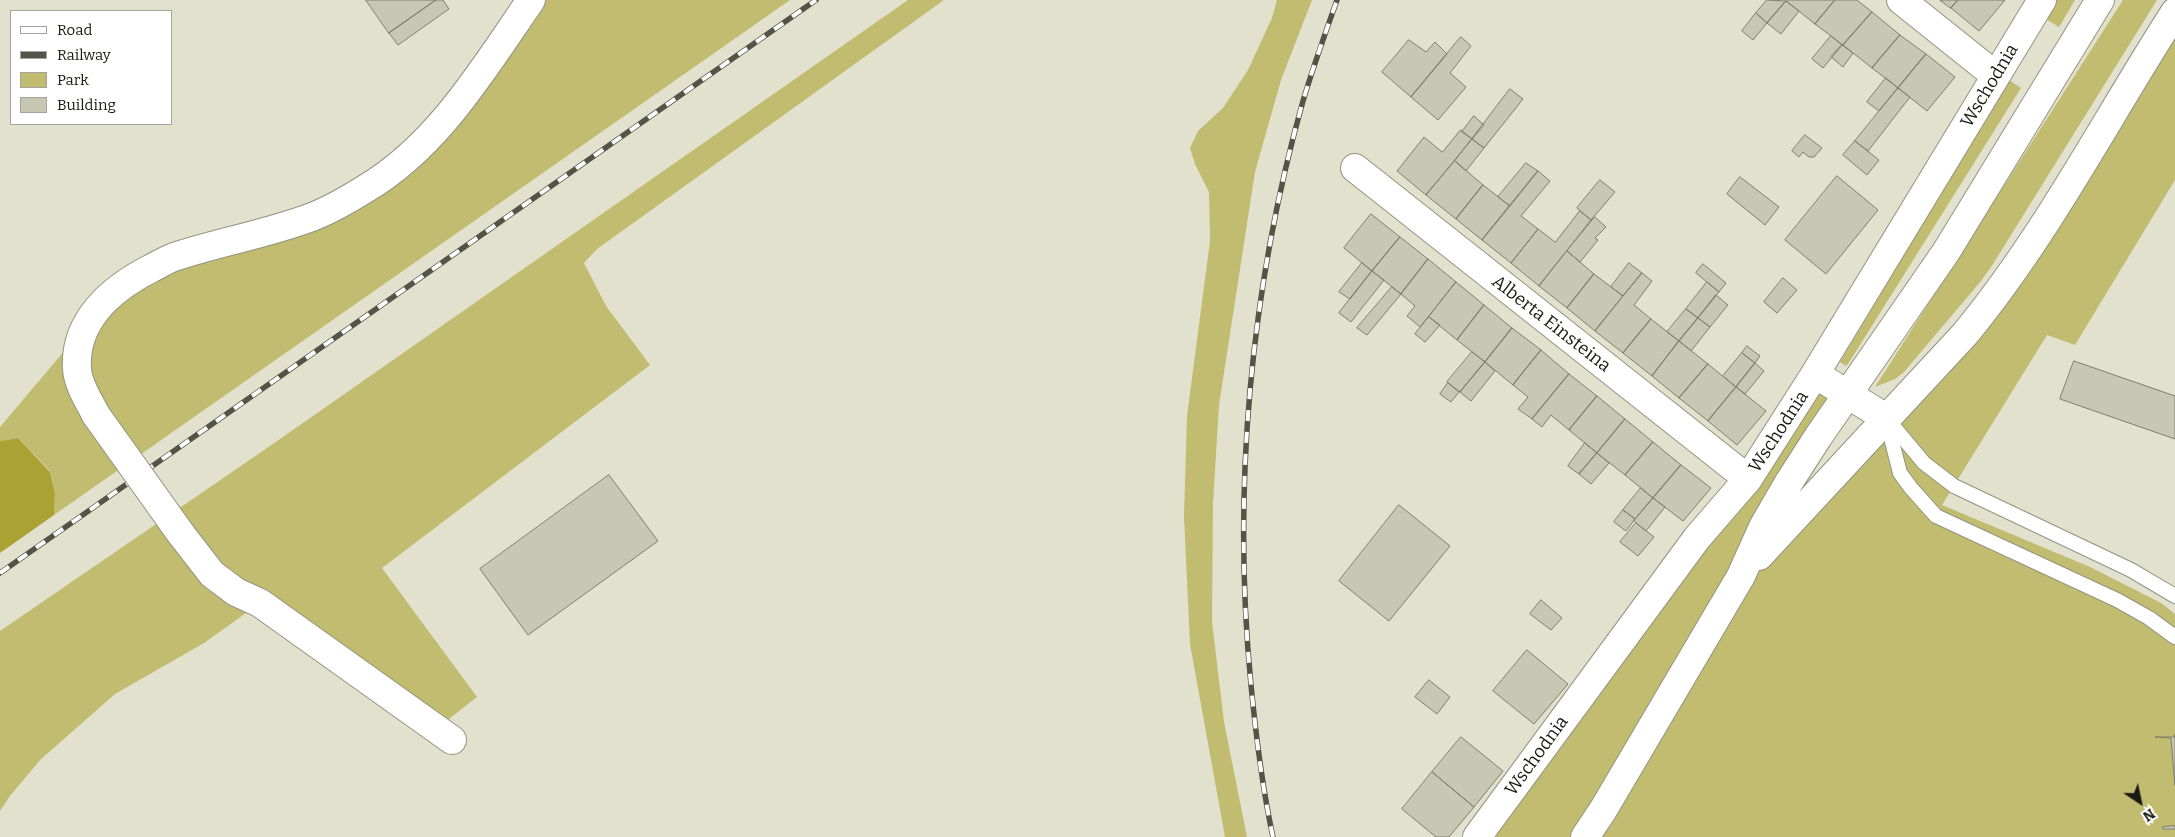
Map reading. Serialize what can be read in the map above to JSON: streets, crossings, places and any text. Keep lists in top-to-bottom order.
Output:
{
  "streets": {
    "street": ["Wschodnia", "Alberta Einsteina"]
  },
  "crossings": [
    ["Wschodnia", "Alberta Einsteina"]
  ],
  "legend": [
    "Road",
    "Railway",
    "Park",
    "Building"
  ],
  "north": "bottom right"
}
